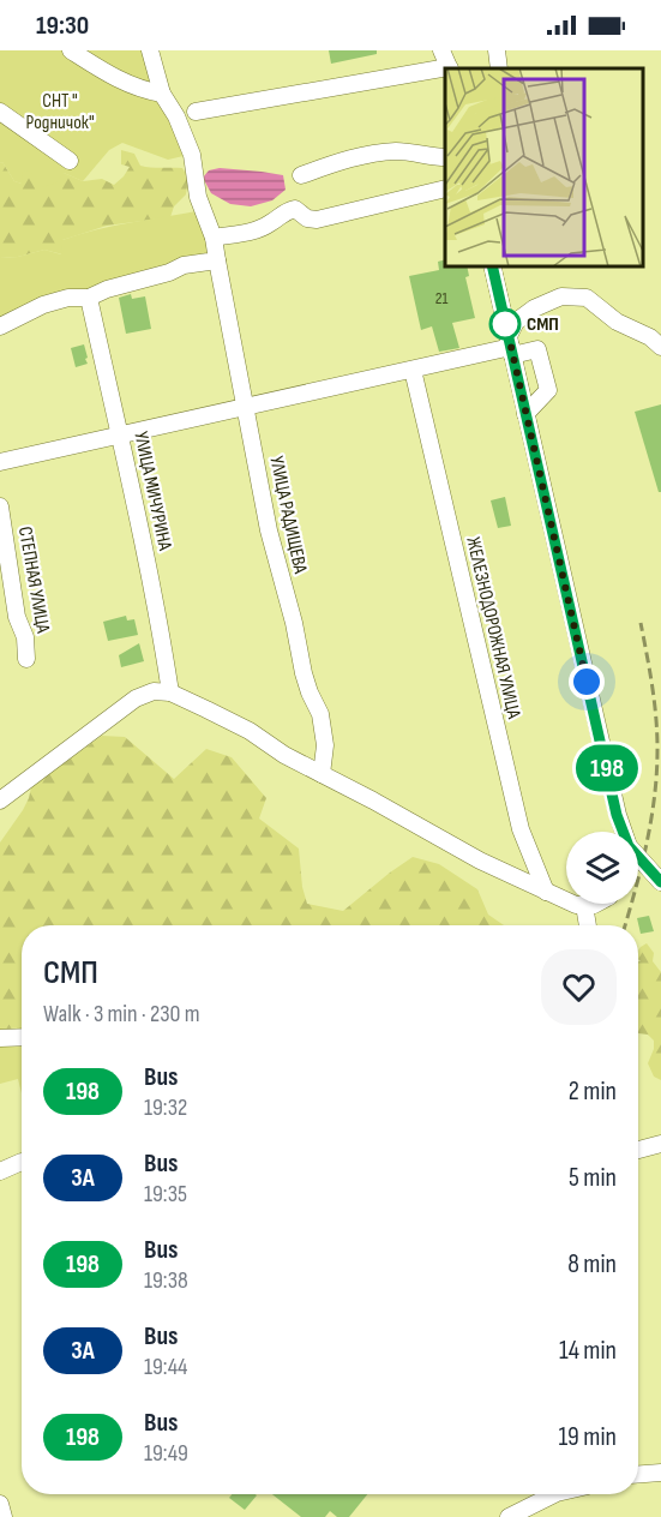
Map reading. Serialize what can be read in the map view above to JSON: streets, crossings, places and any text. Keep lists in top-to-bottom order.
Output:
{
  "streets": {
    "street": [
      "УЛИЦА МИЧУРИНА",
      "УЛИЦА РАДИЩЕВА",
      "СТЕПНАЯ УЛИЦА",
      "ЖЕЛЕЗНОДОРОЖНАЯ УЛИЦА"
    ]
  },
  "parks": ["СНТ \" Родничок\""],
  "places": ["СМП"],
  "lines": ["bus line 198"],
  "house_numbers": ["21"],
  "page": {
    "status": "19:30",
    "on_map": "198",
    "heading": ["СМП", "Walk · 3 min · 230 m"],
    "list": [
      {
        "mark": "198",
        "name": "Bus",
        "note": "19:32",
        "value": "2 min"
      },
      {
        "mark": "3А",
        "name": "Bus",
        "note": "19:35",
        "value": "5 min"
      },
      {
        "mark": "198",
        "name": "Bus",
        "note": "19:38",
        "value": "8 min"
      },
      {
        "mark": "3А",
        "name": "Bus",
        "note": "19:44",
        "value": "14 min"
      },
      {
        "mark": "198",
        "name": "Bus",
        "note": "19:49",
        "value": "19 min"
      }
    ]
  }
}
